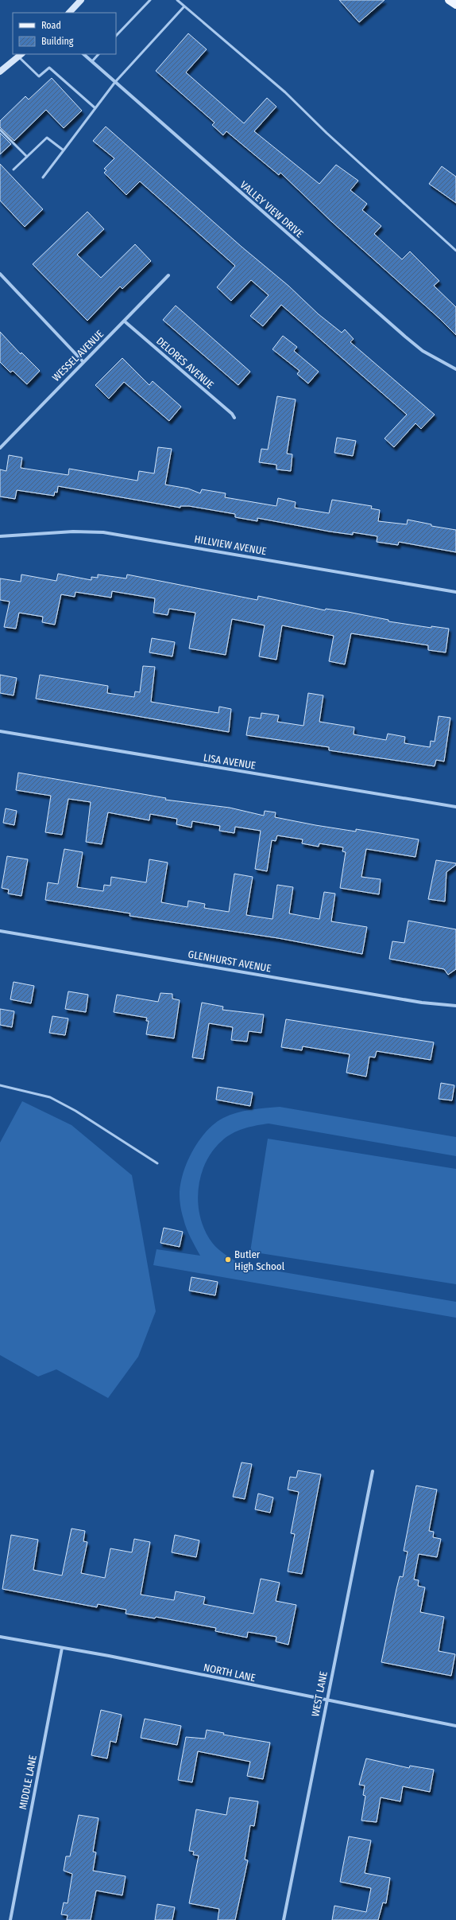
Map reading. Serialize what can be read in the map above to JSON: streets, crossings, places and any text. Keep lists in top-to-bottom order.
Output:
{
  "streets": {
    "street": [
      "VALLEY VIEW DRIVE",
      "WESSEL AVENUE",
      "DELORES AVENUE",
      "HILLVIEW AVENUE",
      "LISA AVENUE",
      "GLENHURST AVENUE",
      "NORTH LANE",
      "WEST LANE",
      "MIDDLE LANE"
    ]
  },
  "crossings": [
    ["WESSEL AVENUE", "DELORES AVENUE"],
    ["NORTH LANE", "WEST LANE"],
    ["NORTH LANE", "MIDDLE LANE"]
  ],
  "places": ["Butler High School"],
  "legend": ["Road", "Building"]
}
